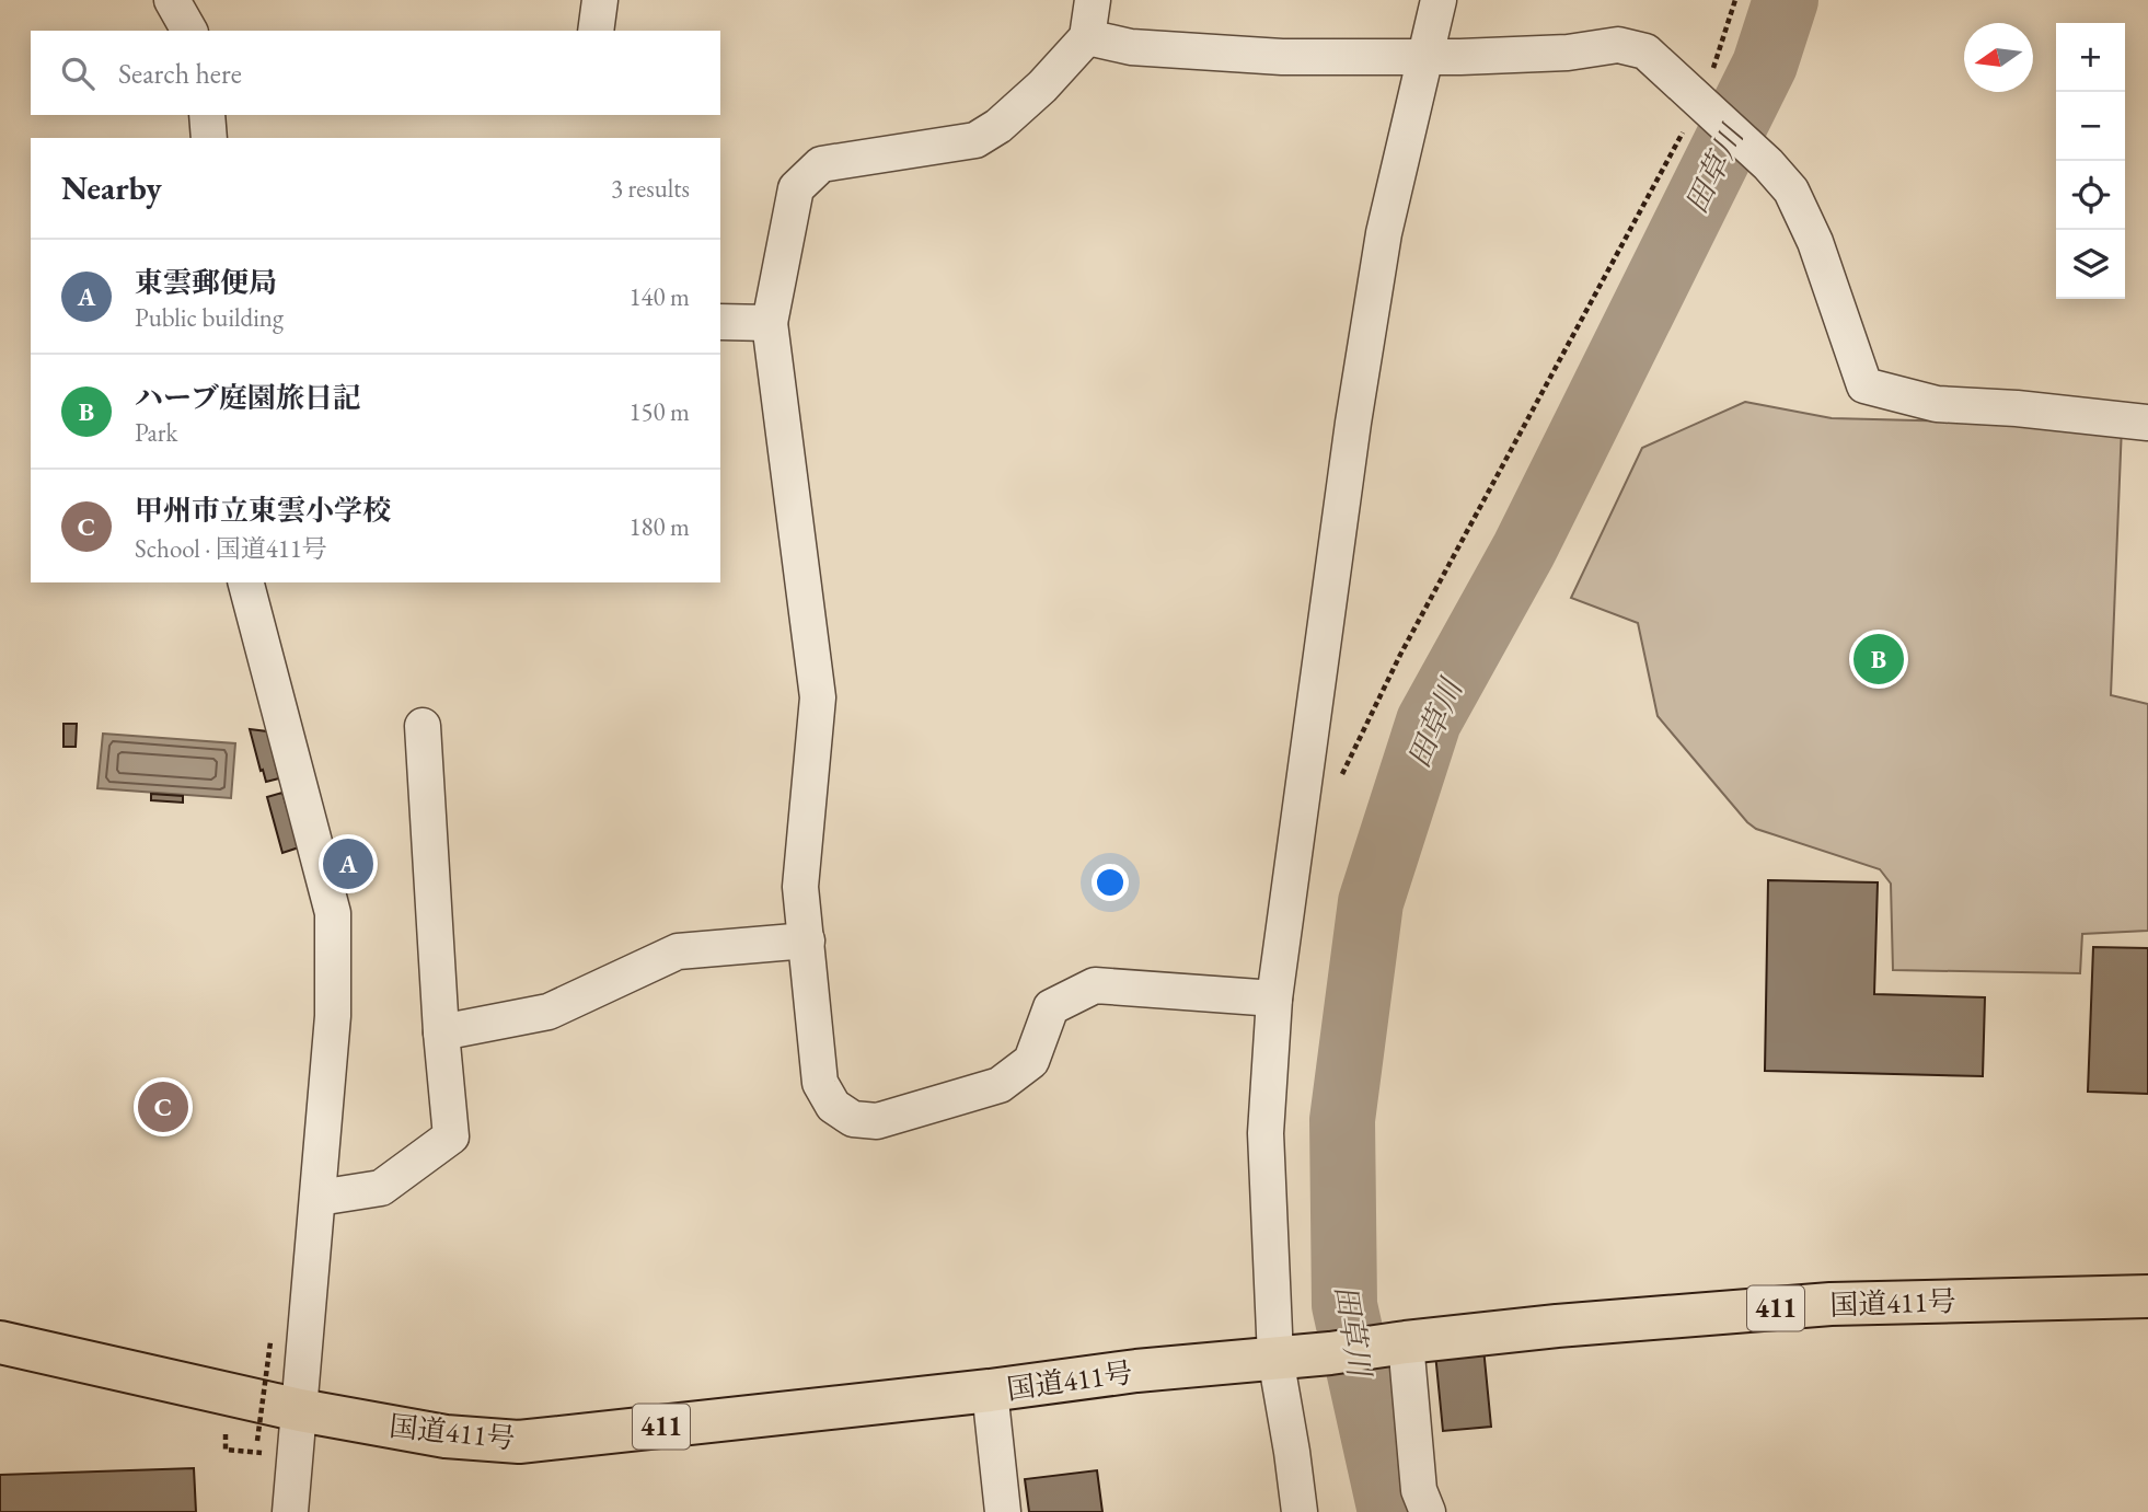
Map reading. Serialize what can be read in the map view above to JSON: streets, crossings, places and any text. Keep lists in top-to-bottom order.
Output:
{
  "streets": {
    "highway": ["国道411号", "411"]
  },
  "water": ["田草川"],
  "north": "left",
  "page": {
    "map_buttons": ["+", "−"],
    "search": "Search here",
    "heading": ["Nearby", "3 results"],
    "list": [
      {
        "mark": "A",
        "name": "東雲郵便局",
        "note": "Public building",
        "value": "140 m"
      },
      {
        "mark": "B",
        "name": "ハーブ庭園旅日記",
        "note": "Park",
        "value": "150 m"
      },
      {
        "mark": "C",
        "name": "甲州市立東雲小学校",
        "note": "School · 国道411号",
        "value": "180 m"
      }
    ],
    "pins": ["B", "A", "C"]
  }
}
